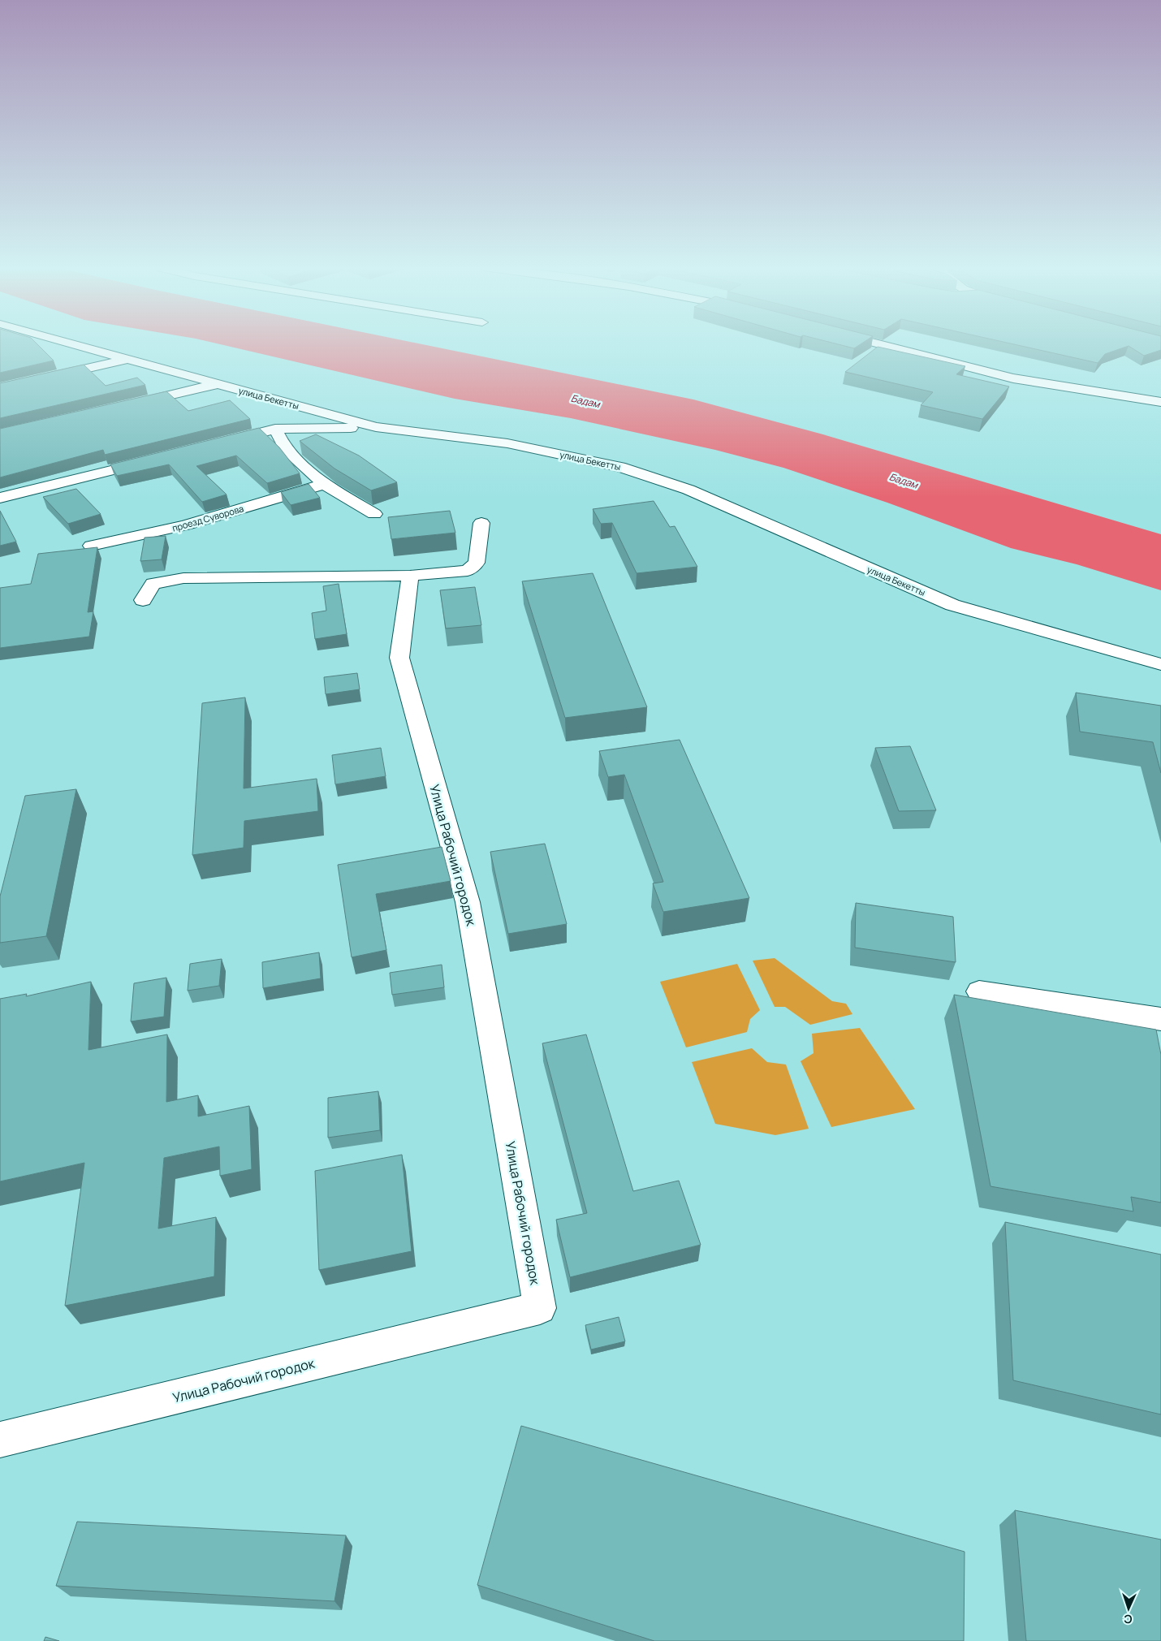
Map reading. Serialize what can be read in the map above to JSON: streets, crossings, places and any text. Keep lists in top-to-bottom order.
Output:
{
  "streets": {
    "street": ["улица Бекетты", "проезд Суворова", "Улица Рабочий городок"]
  },
  "water": ["Бадам"],
  "north": "bottom"
}
